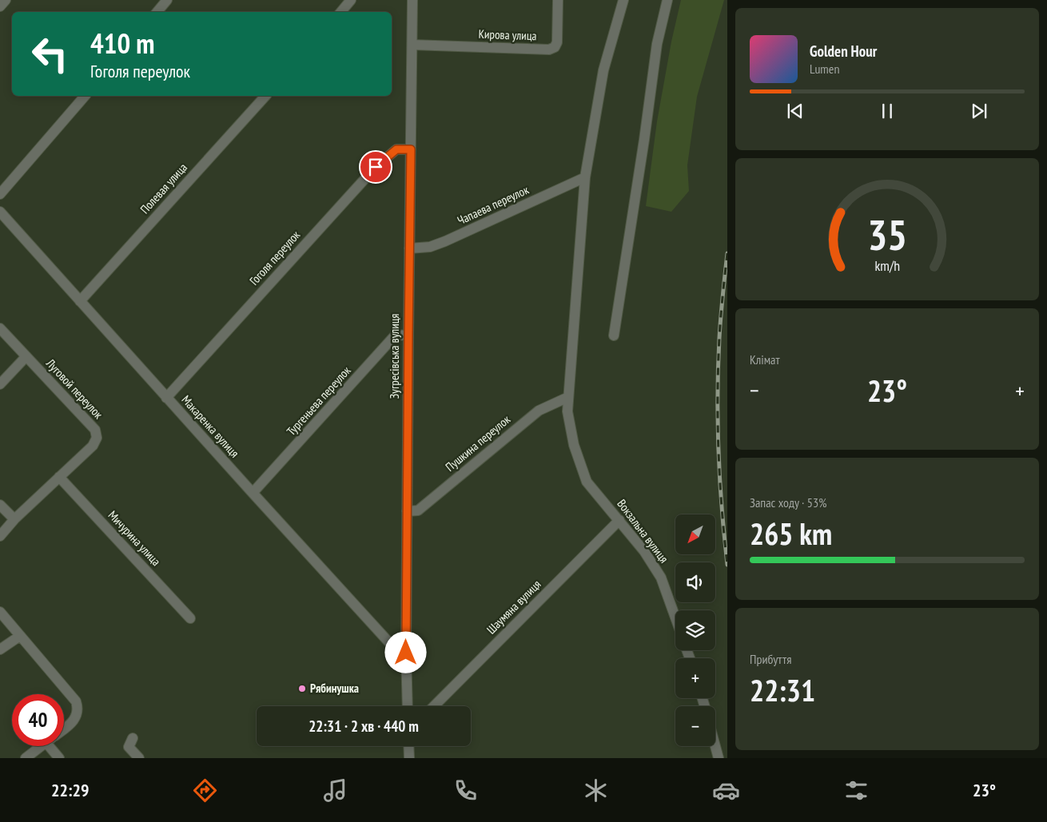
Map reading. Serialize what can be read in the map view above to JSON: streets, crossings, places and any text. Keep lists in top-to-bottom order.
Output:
{
  "streets": {
    "street": [
      "Кирова улица",
      "Полевая улица",
      "Чапаева переулок",
      "Гоголя переулок",
      "Зугресівська вулиця",
      "Луговой переулок",
      "Тургеньева переулок",
      "Макаренка вулиця",
      "Пушкина переулок",
      "Вокзальна вулиця",
      "Мичурина улица",
      "Шаумяна вулиця"
    ]
  },
  "crossings": [
    ["Кирова улица", "Зугресівська вулиця"],
    ["Полевая улица", "Макаренка вулиця"],
    ["Чапаева переулок", "Зугресівська вулиця"],
    ["Чапаева переулок", "Вокзальна вулиця"],
    ["Гоголя переулок", "Зугресівська вулиця"],
    ["Гоголя переулок", "Макаренка вулиця"],
    ["Зугресівська вулиця", "Тургеньева переулок"],
    ["Зугресівська вулиця", "Макаренка вулиця"],
    ["Зугресівська вулиця", "Пушкина переулок"],
    ["Луговой переулок", "Мичурина улица"],
    ["Тургеньева переулок", "Макаренка вулиця"],
    ["Пушкина переулок", "Вокзальна вулиця"],
    ["Вокзальна вулиця", "Шаумяна вулиця"]
  ],
  "places": ["Рябинушка"],
  "north": "bottom left",
  "page": {
    "turn": ["410 m", "Гоголя переулок"],
    "song": ["Golden Hour", "Lumen"],
    "tile": [
      "Клімат",
      ["Запас ходу · 53%", "265 km"],
      ["Прибуття", "22:31"]
    ],
    "heat": ["−", "23°", "+"],
    "map_buttons": ["+", "−"],
    "limit": "40",
    "trip": "22:31 · 2 хв · 440 m",
    "tabs": ["22:29", "23°"],
    "gauge": ["35", "km/h"]
  }
}
